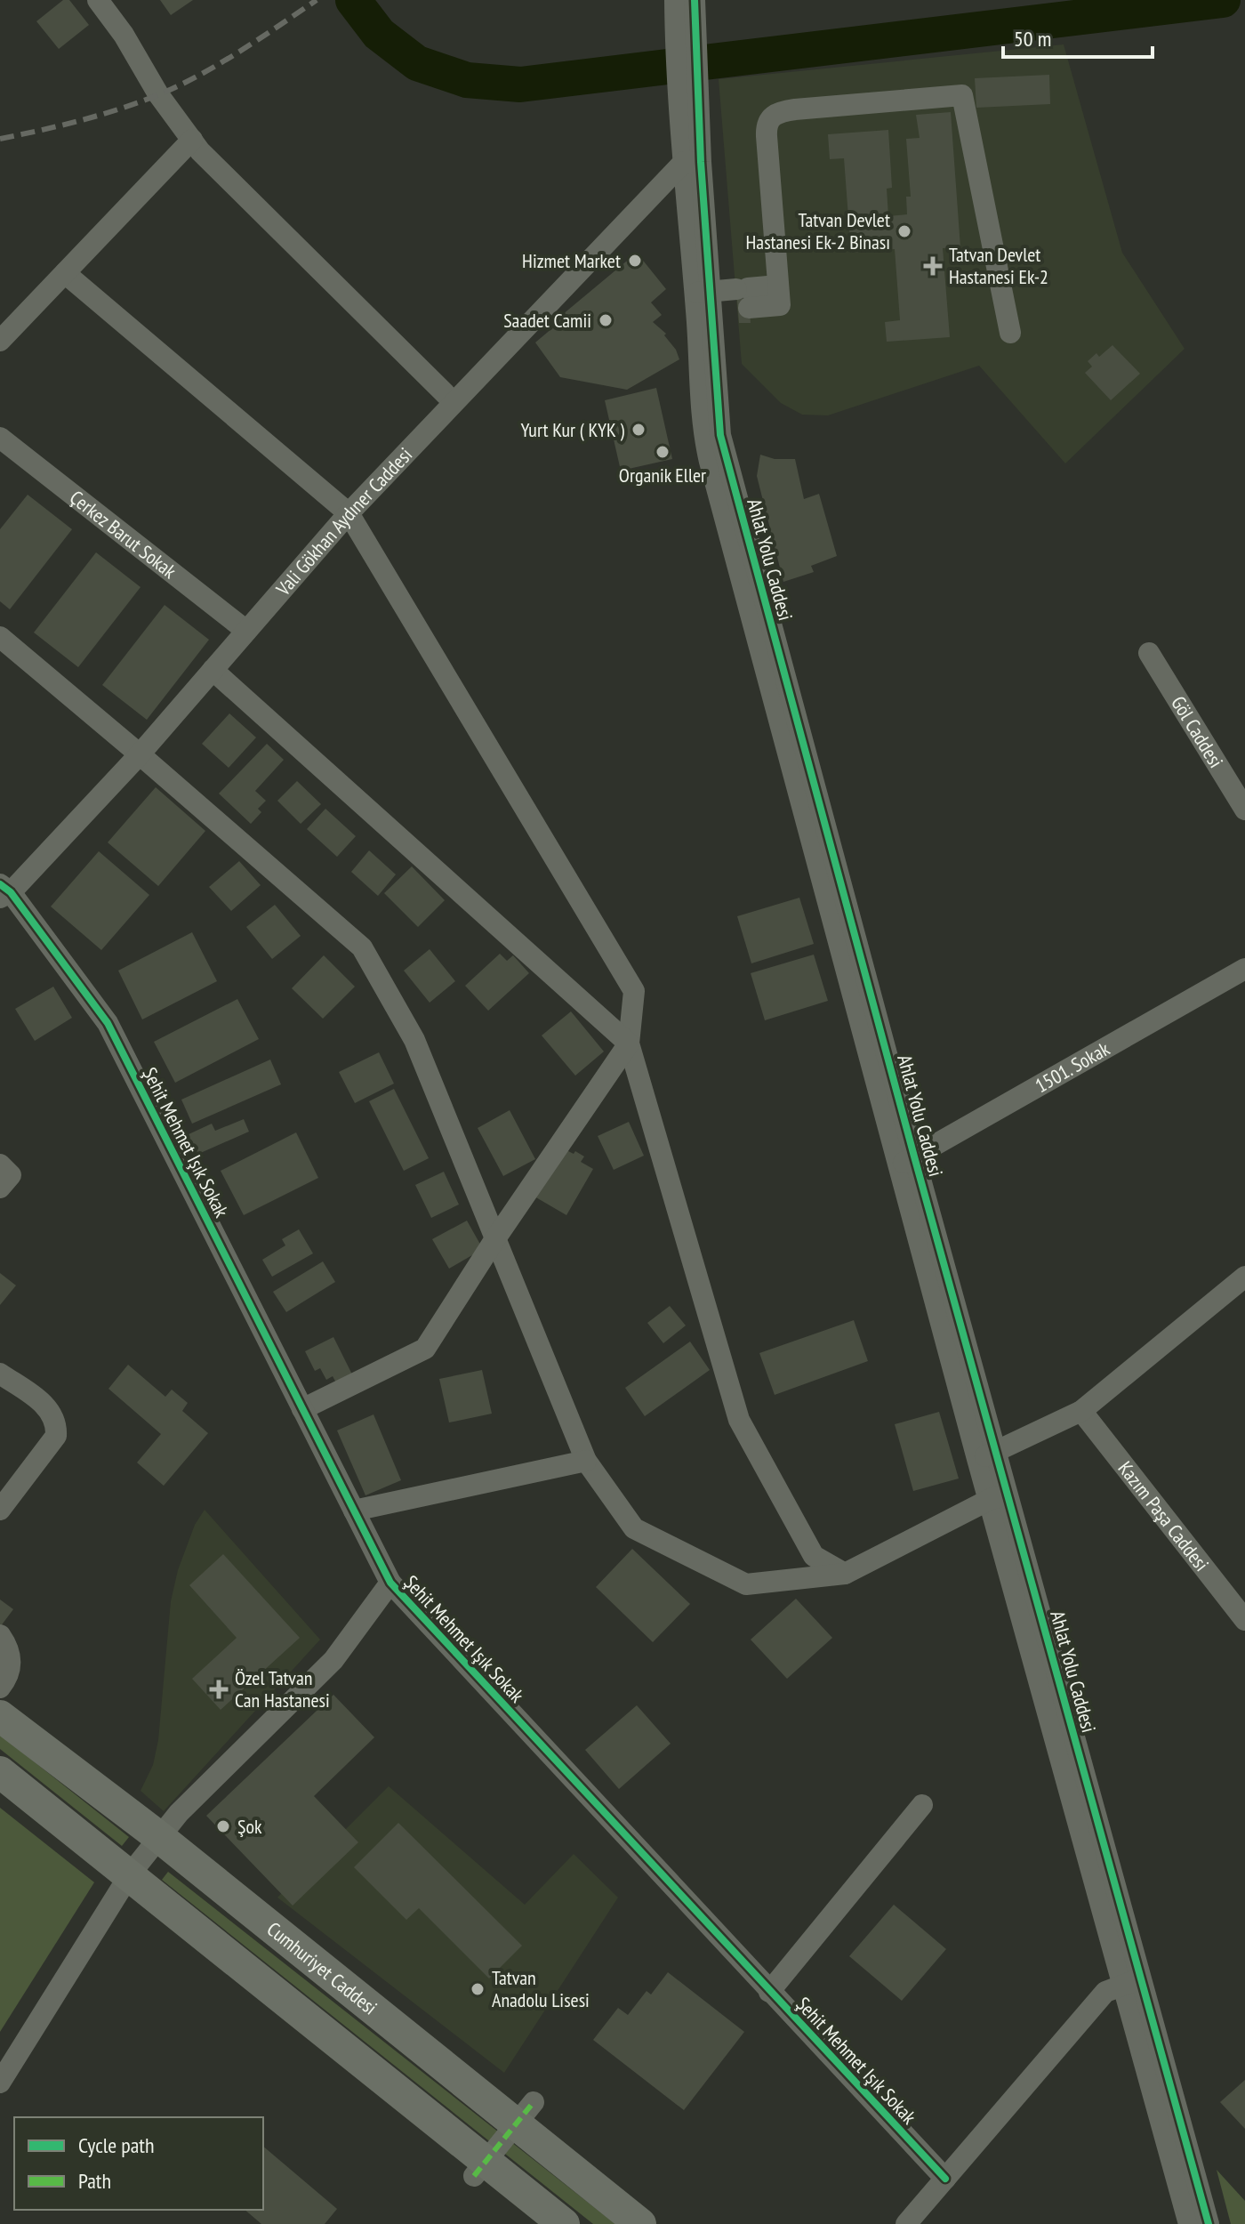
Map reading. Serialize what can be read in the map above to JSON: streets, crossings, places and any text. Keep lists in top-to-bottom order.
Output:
{
  "streets": {
    "highway": ["Cumhuriyet Caddesi"],
    "street": [
      "Vali Gökhan Aydıner Caddesi",
      "Çerkez Barut Sokak",
      "Ahlat Yolu Caddesi",
      "Göl Caddesi",
      "1501. Sokak",
      "Şehit Mehmet Işık Sokak",
      "Kazım Paşa Caddesi"
    ]
  },
  "crossings": [
    ["Vali Gökhan Aydıner Caddesi", "Çerkez Barut Sokak"],
    ["Vali Gökhan Aydıner Caddesi", "Ahlat Yolu Caddesi"],
    ["Vali Gökhan Aydıner Caddesi", "Şehit Mehmet Işık Sokak"],
    ["Ahlat Yolu Caddesi", "1501. Sokak"]
  ],
  "places": {
    "other": [
      "Tatvan Devlet Hastanesi Ek-2 Binası",
      "Hizmet Market",
      "Saadet Camii",
      "Yurt Kur ( KYK )",
      "Organik Eller",
      "Şok",
      "Tatvan Anadolu Lisesi"
    ],
    "health": ["Tatvan Devlet Hastanesi Ek-2", "Özel Tatvan Can Hastanesi"]
  },
  "legend": ["Cycle path", "Path"],
  "scale_bar": "50 m"
}
